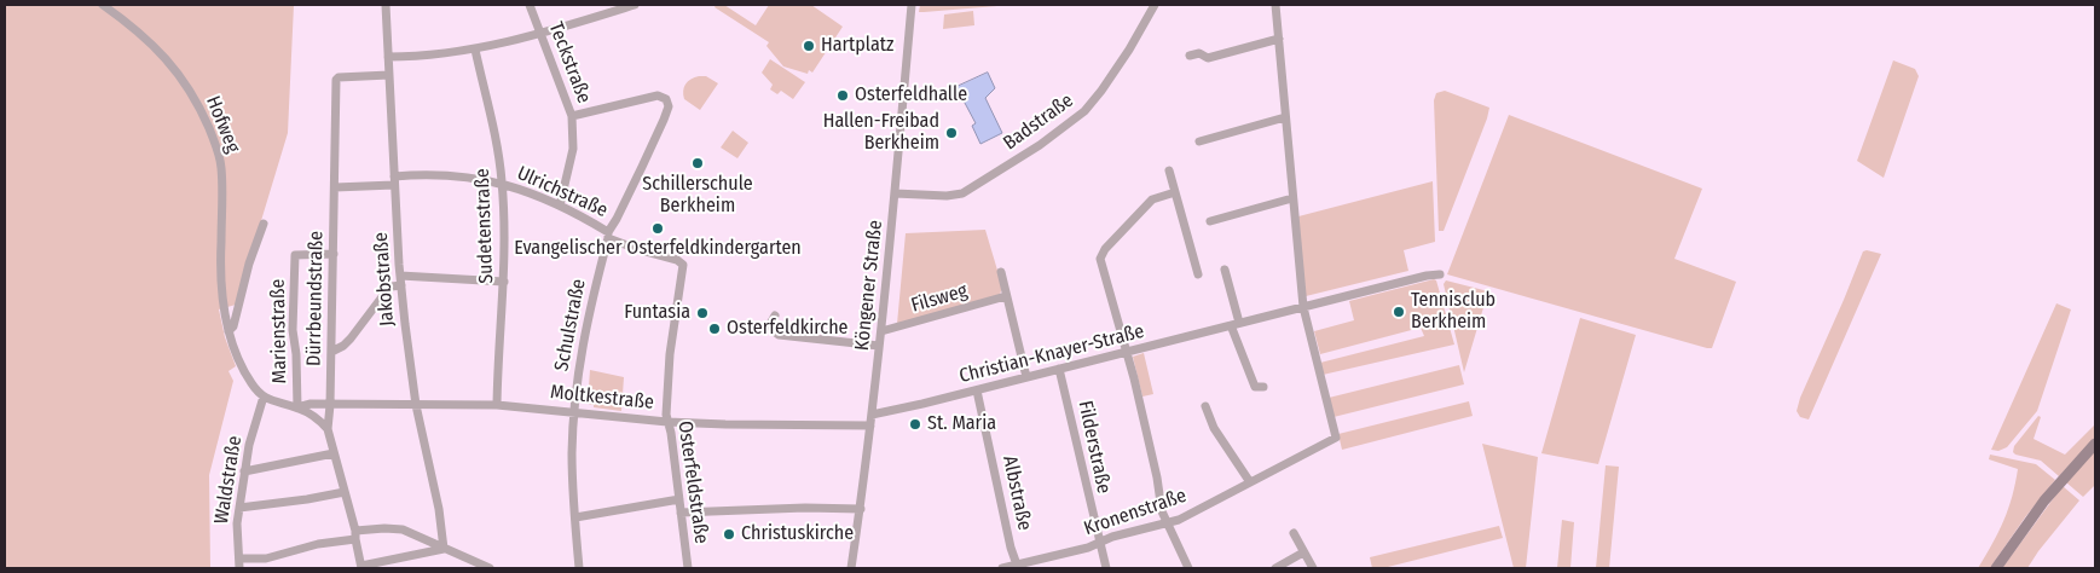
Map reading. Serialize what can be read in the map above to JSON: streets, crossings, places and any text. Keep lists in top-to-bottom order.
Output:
{
  "streets": {
    "street": [
      "Teckstraße",
      "Badstraße",
      "Hofweg",
      "Ulrichstraße",
      "Sudetenstraße",
      "Jakobstraße",
      "Köngener Straße",
      "Dürrbeundstraße",
      "Filsweg",
      "Schulstraße",
      "Marienstraße",
      "Christian-Knayer-Straße",
      "Moltkestraße",
      "Filderstraße",
      "Waldstraße",
      "Osterfeldstraße",
      "Albstraße",
      "Kronenstraße"
    ]
  },
  "crossings": [
    ["Teckstraße", "Ulrichstraße"],
    ["Teckstraße", "Schulstraße"],
    ["Badstraße", "Köngener Straße"],
    ["Hofweg", "Waldstraße"],
    ["Ulrichstraße", "Sudetenstraße"],
    ["Ulrichstraße", "Jakobstraße"],
    ["Ulrichstraße", "Dürrbeundstraße"],
    ["Ulrichstraße", "Schulstraße"],
    ["Ulrichstraße", "Osterfeldstraße"],
    ["Sudetenstraße", "Moltkestraße"],
    ["Jakobstraße", "Dürrbeundstraße"],
    ["Jakobstraße", "Moltkestraße"],
    ["Köngener Straße", "Filsweg"],
    ["Köngener Straße", "Christian-Knayer-Straße"],
    ["Köngener Straße", "Moltkestraße"],
    ["Dürrbeundstraße", "Marienstraße"],
    ["Dürrbeundstraße", "Moltkestraße"],
    ["Schulstraße", "Moltkestraße"],
    ["Marienstraße", "Moltkestraße"],
    ["Christian-Knayer-Straße", "Filderstraße"],
    ["Christian-Knayer-Straße", "Albstraße"],
    ["Christian-Knayer-Straße", "Kronenstraße"],
    ["Moltkestraße", "Osterfeldstraße"],
    ["Filderstraße", "Kronenstraße"],
    ["Albstraße", "Kronenstraße"]
  ],
  "places": [
    "Hartplatz",
    "Osterfeldhalle",
    "Hallen-Freibad Berkheim",
    "Schillerschule Berkheim",
    "Evangelischer Osterfeldkindergarten",
    "Tennisclub Berkheim",
    "Funtasia",
    "Osterfeldkirche",
    "St. Maria",
    "Christuskirche"
  ]
}
